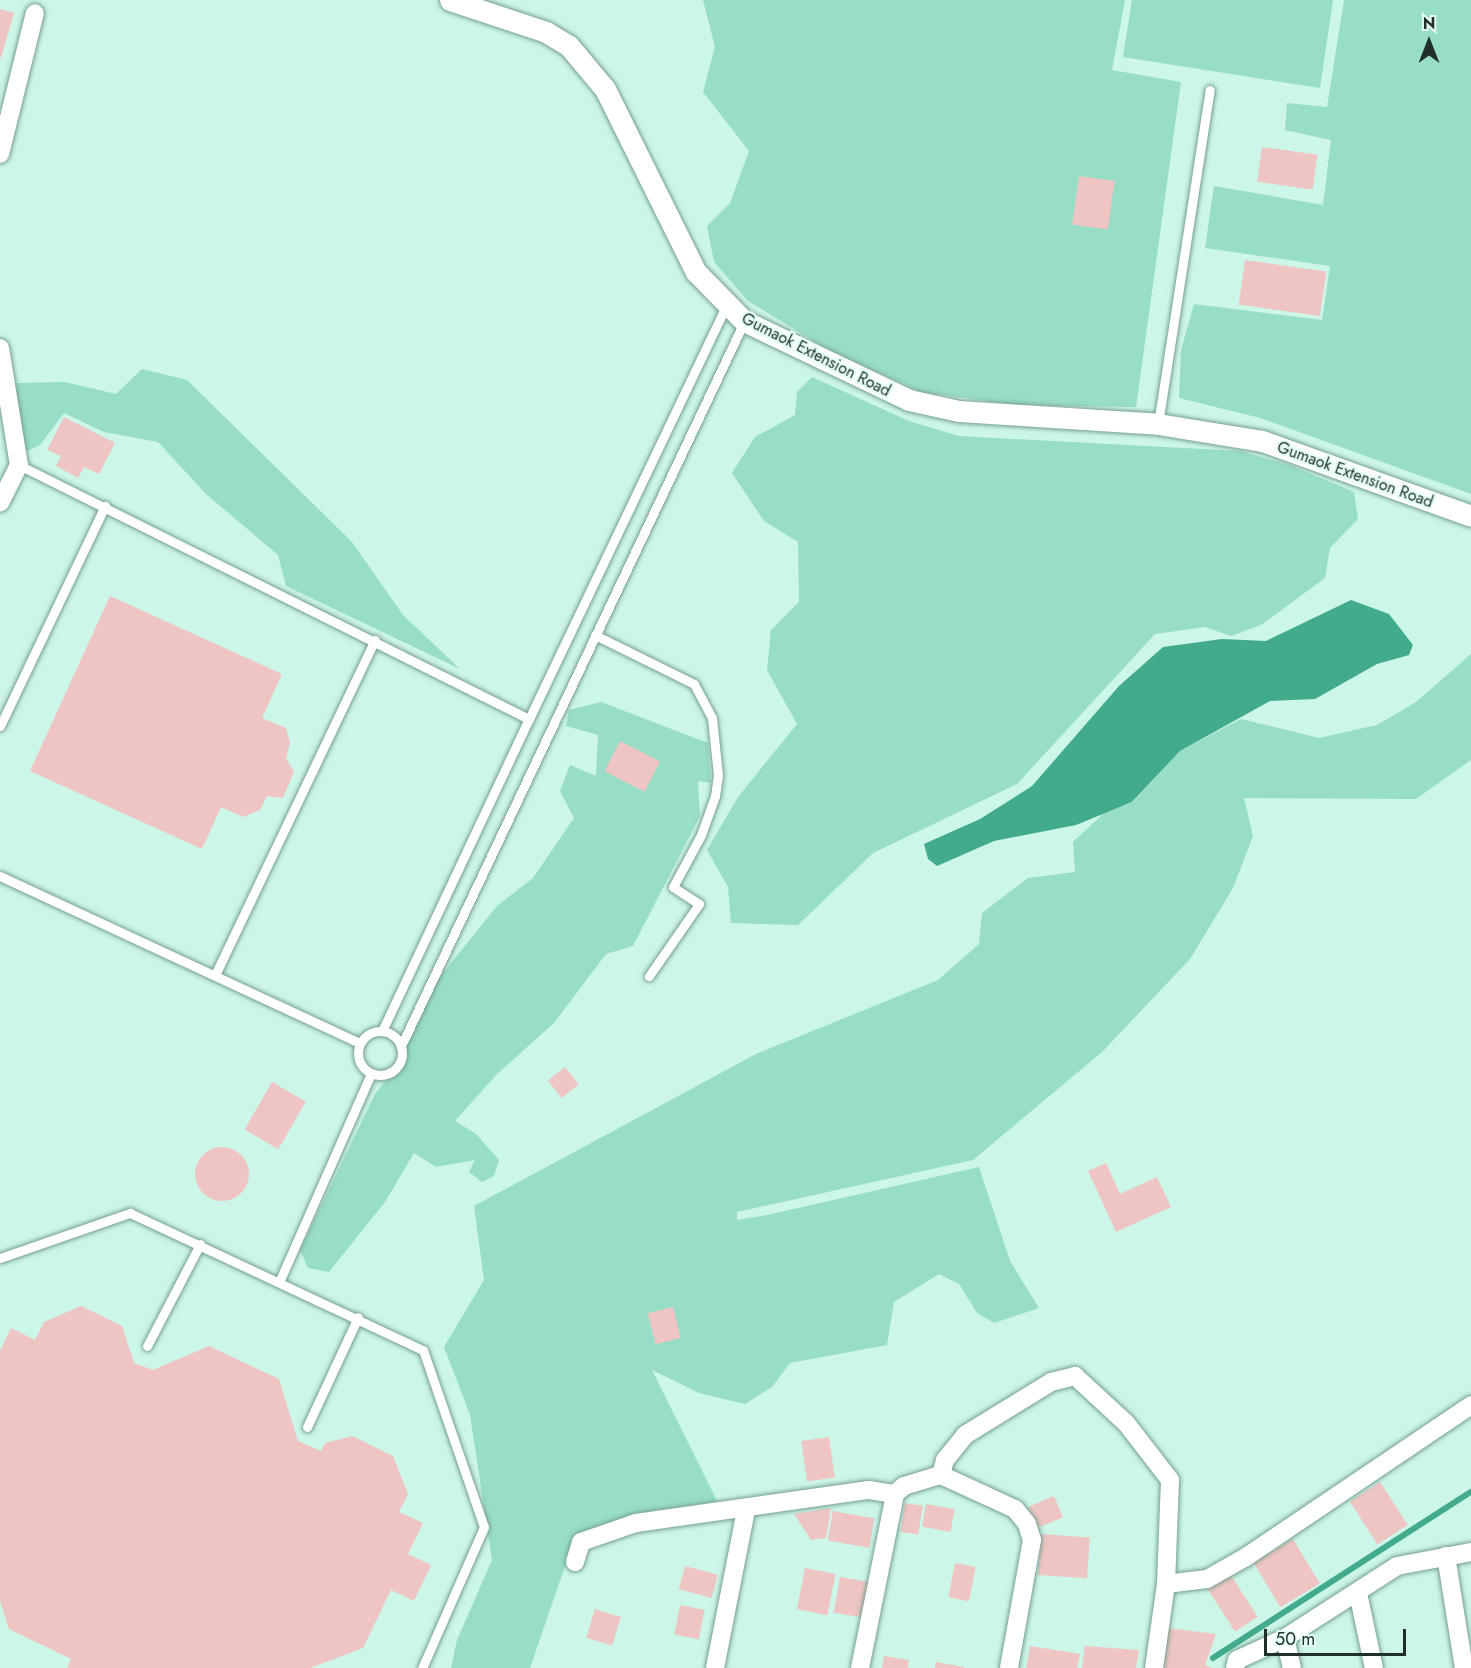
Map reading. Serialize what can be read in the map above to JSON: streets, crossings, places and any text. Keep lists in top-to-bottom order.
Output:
{
  "streets": {
    "street": ["Gumaok Extension Road"]
  },
  "scale_bar": "50 m",
  "north": "top"
}
